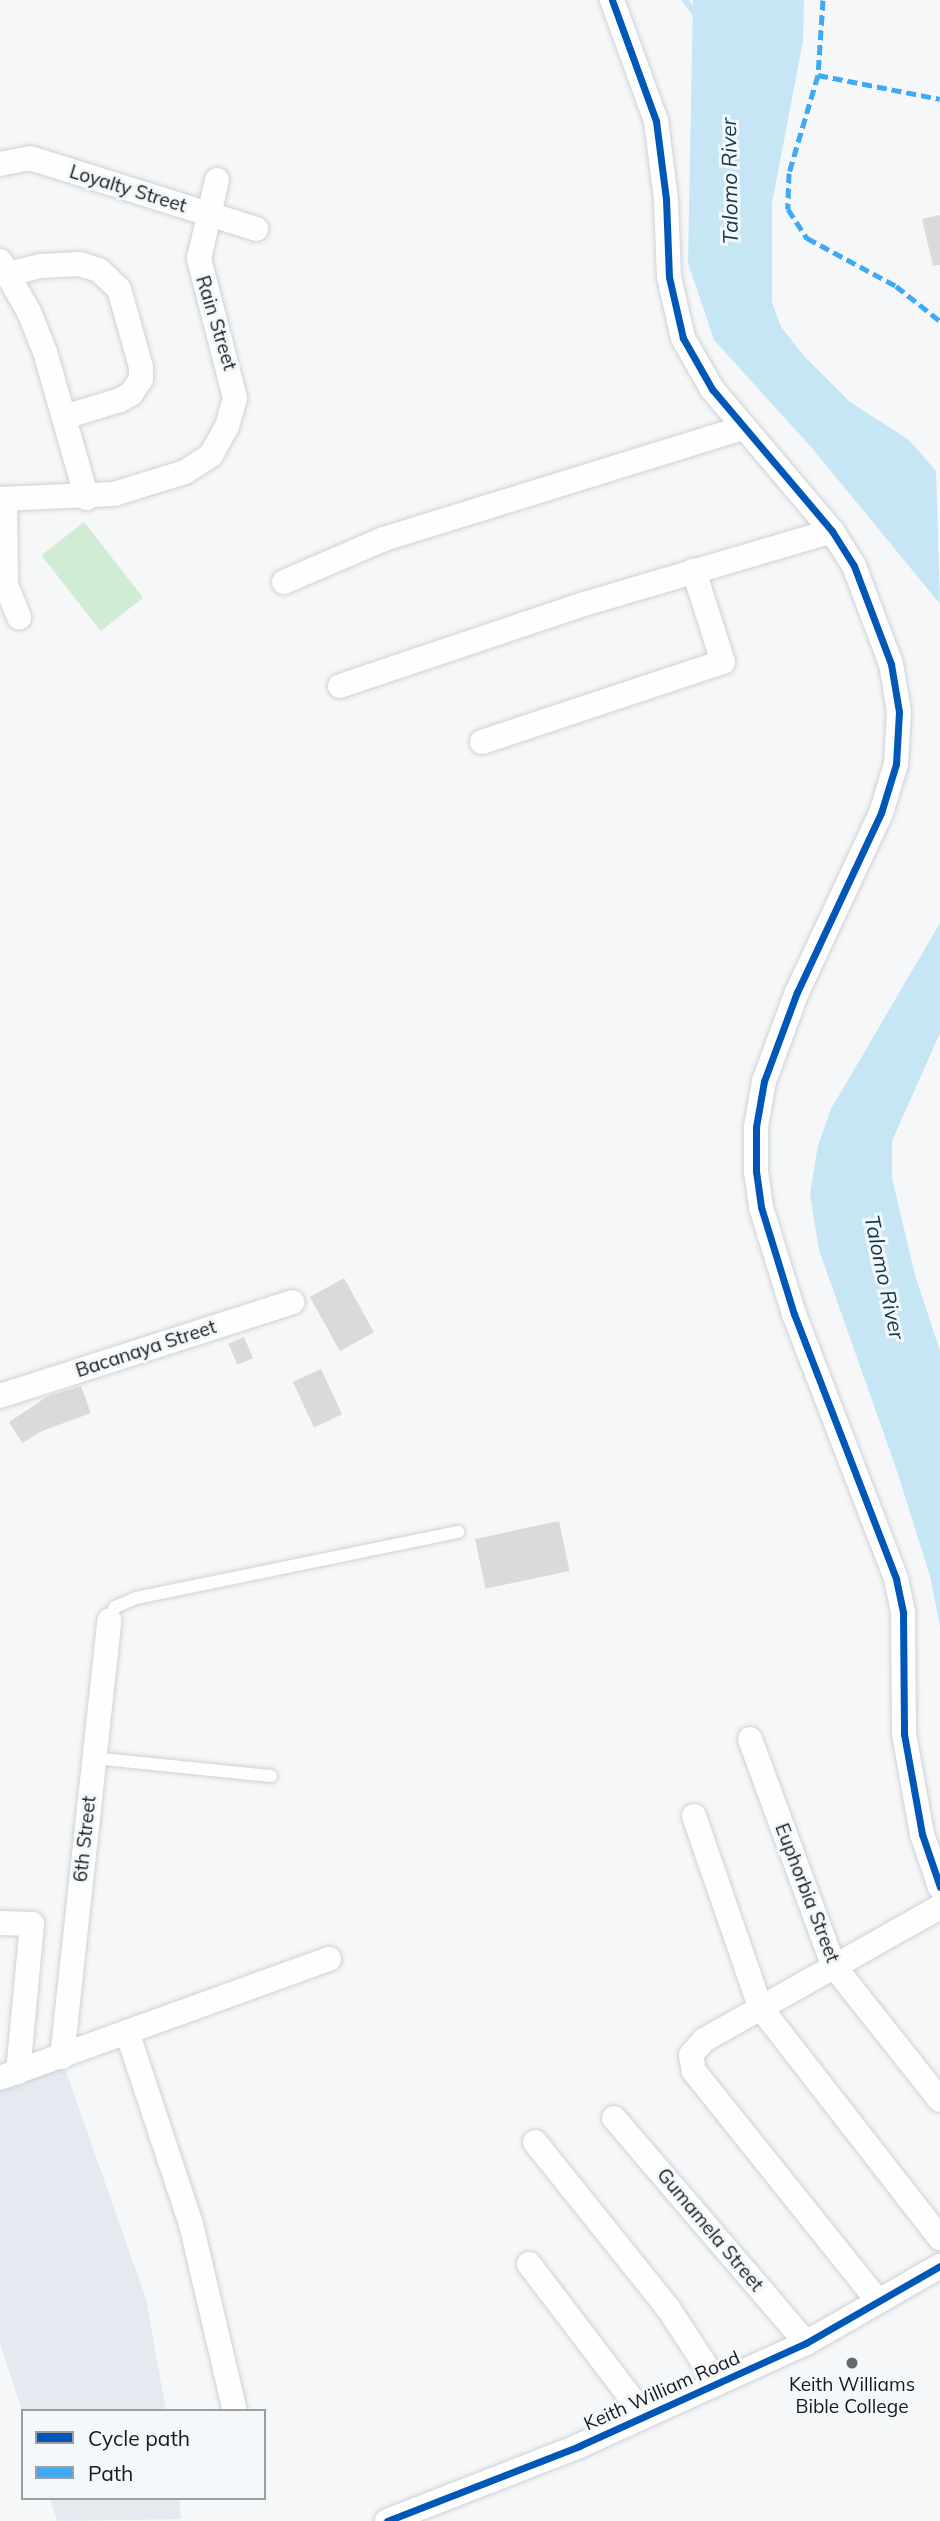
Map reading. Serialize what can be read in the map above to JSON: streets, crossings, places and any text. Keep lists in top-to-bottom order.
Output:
{
  "streets": {
    "street": [
      "Loyalty Street",
      "Rain Street",
      "Bacanaya Street",
      "6th Street",
      "Euphorbia Street",
      "Gumamela Street",
      "Keith William Road"
    ]
  },
  "crossings": [
    ["Loyalty Street", "Rain Street"],
    ["Gumamela Street", "Keith William Road"]
  ],
  "water": ["Talomo River"],
  "places": ["Keith Williams Bible College"],
  "legend": ["Cycle path", "Path"]
}
